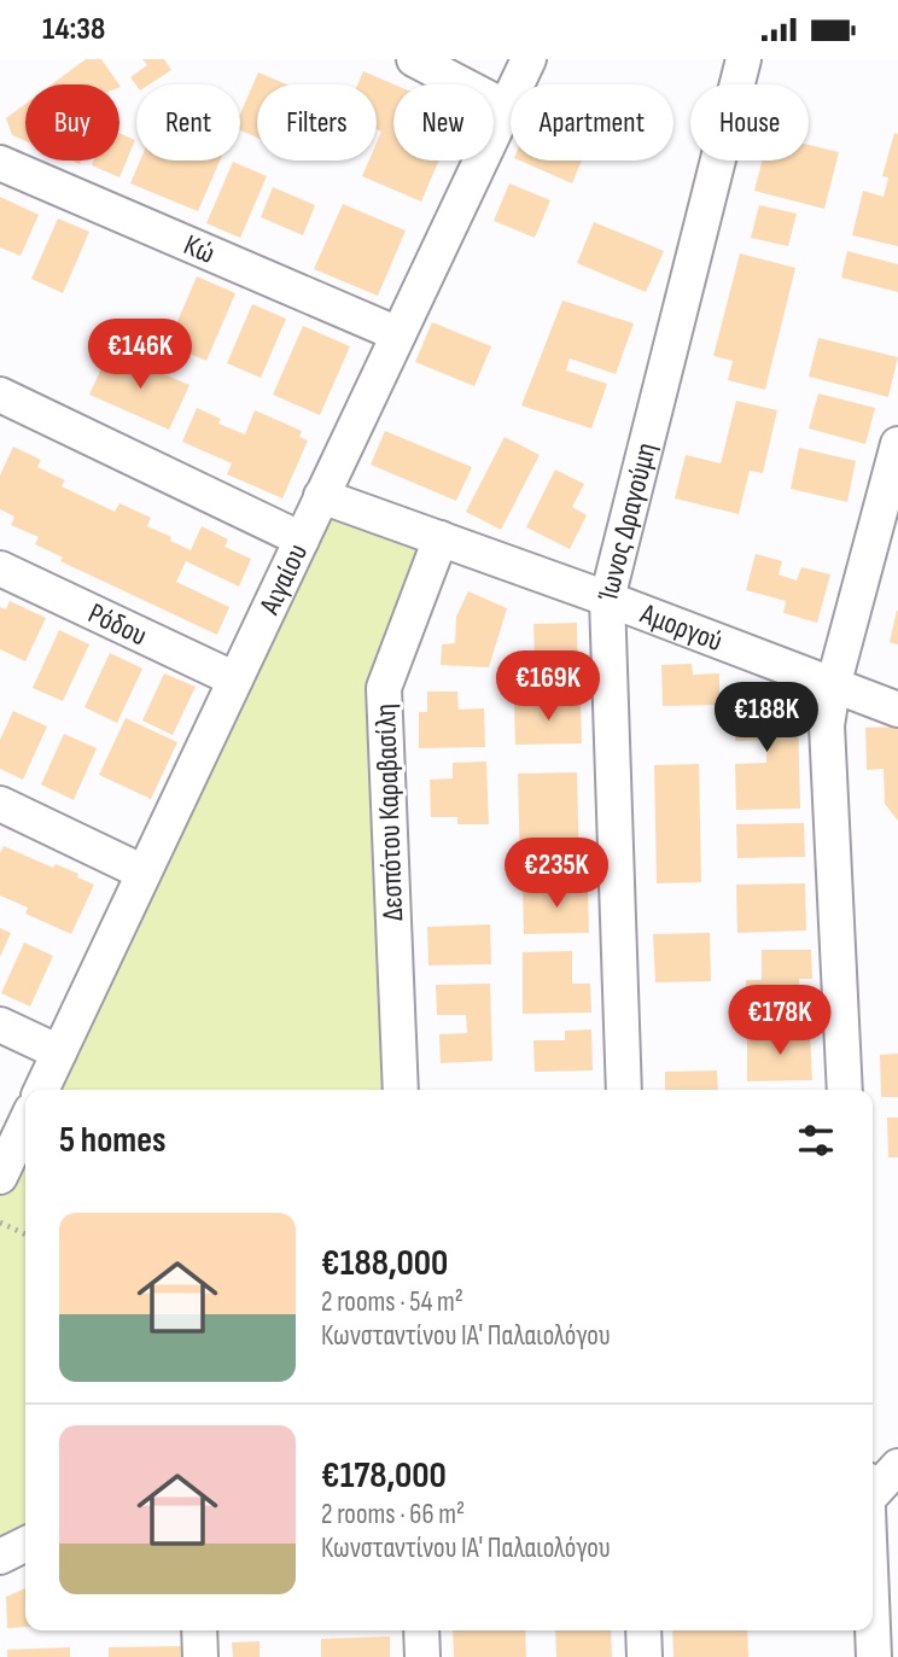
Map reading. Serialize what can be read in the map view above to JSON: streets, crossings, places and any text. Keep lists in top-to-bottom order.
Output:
{
  "streets": {
    "street": [
      "Κώ",
      "Ίωνος Δραγούμη",
      "Αιγαίου",
      "Ρόδου",
      "Αμοργού",
      "Δεσπότου Καραβασίλη"
    ]
  },
  "crossings": [
    ["Κώ", "Αιγαίου"],
    ["Ίωνος Δραγούμη", "Αμοργού"],
    ["Αιγαίου", "Ρόδου"],
    ["Αιγαίου", "Αμοργού"],
    ["Αμοργού", "Δεσπότου Καραβασίλη"]
  ],
  "page": {
    "status": "14:38",
    "chip": [
      "Buy",
      "Rent",
      "Filters",
      "New",
      "Apartment",
      "House"
    ],
    "price": [
      "€146K",
      "€169K",
      "€188K",
      "€235K",
      "€178K"
    ],
    "heading": "5 homes",
    "list": [
      {
        "name": "€188,000",
        "note": "2 rooms · 54 m² · Κωνσταντίνου ΙΑ' Παλαιολόγου"
      },
      {
        "name": "€178,000",
        "note": "2 rooms · 66 m² · Κωνσταντίνου ΙΑ' Παλαιολόγου"
      }
    ]
  }
}
